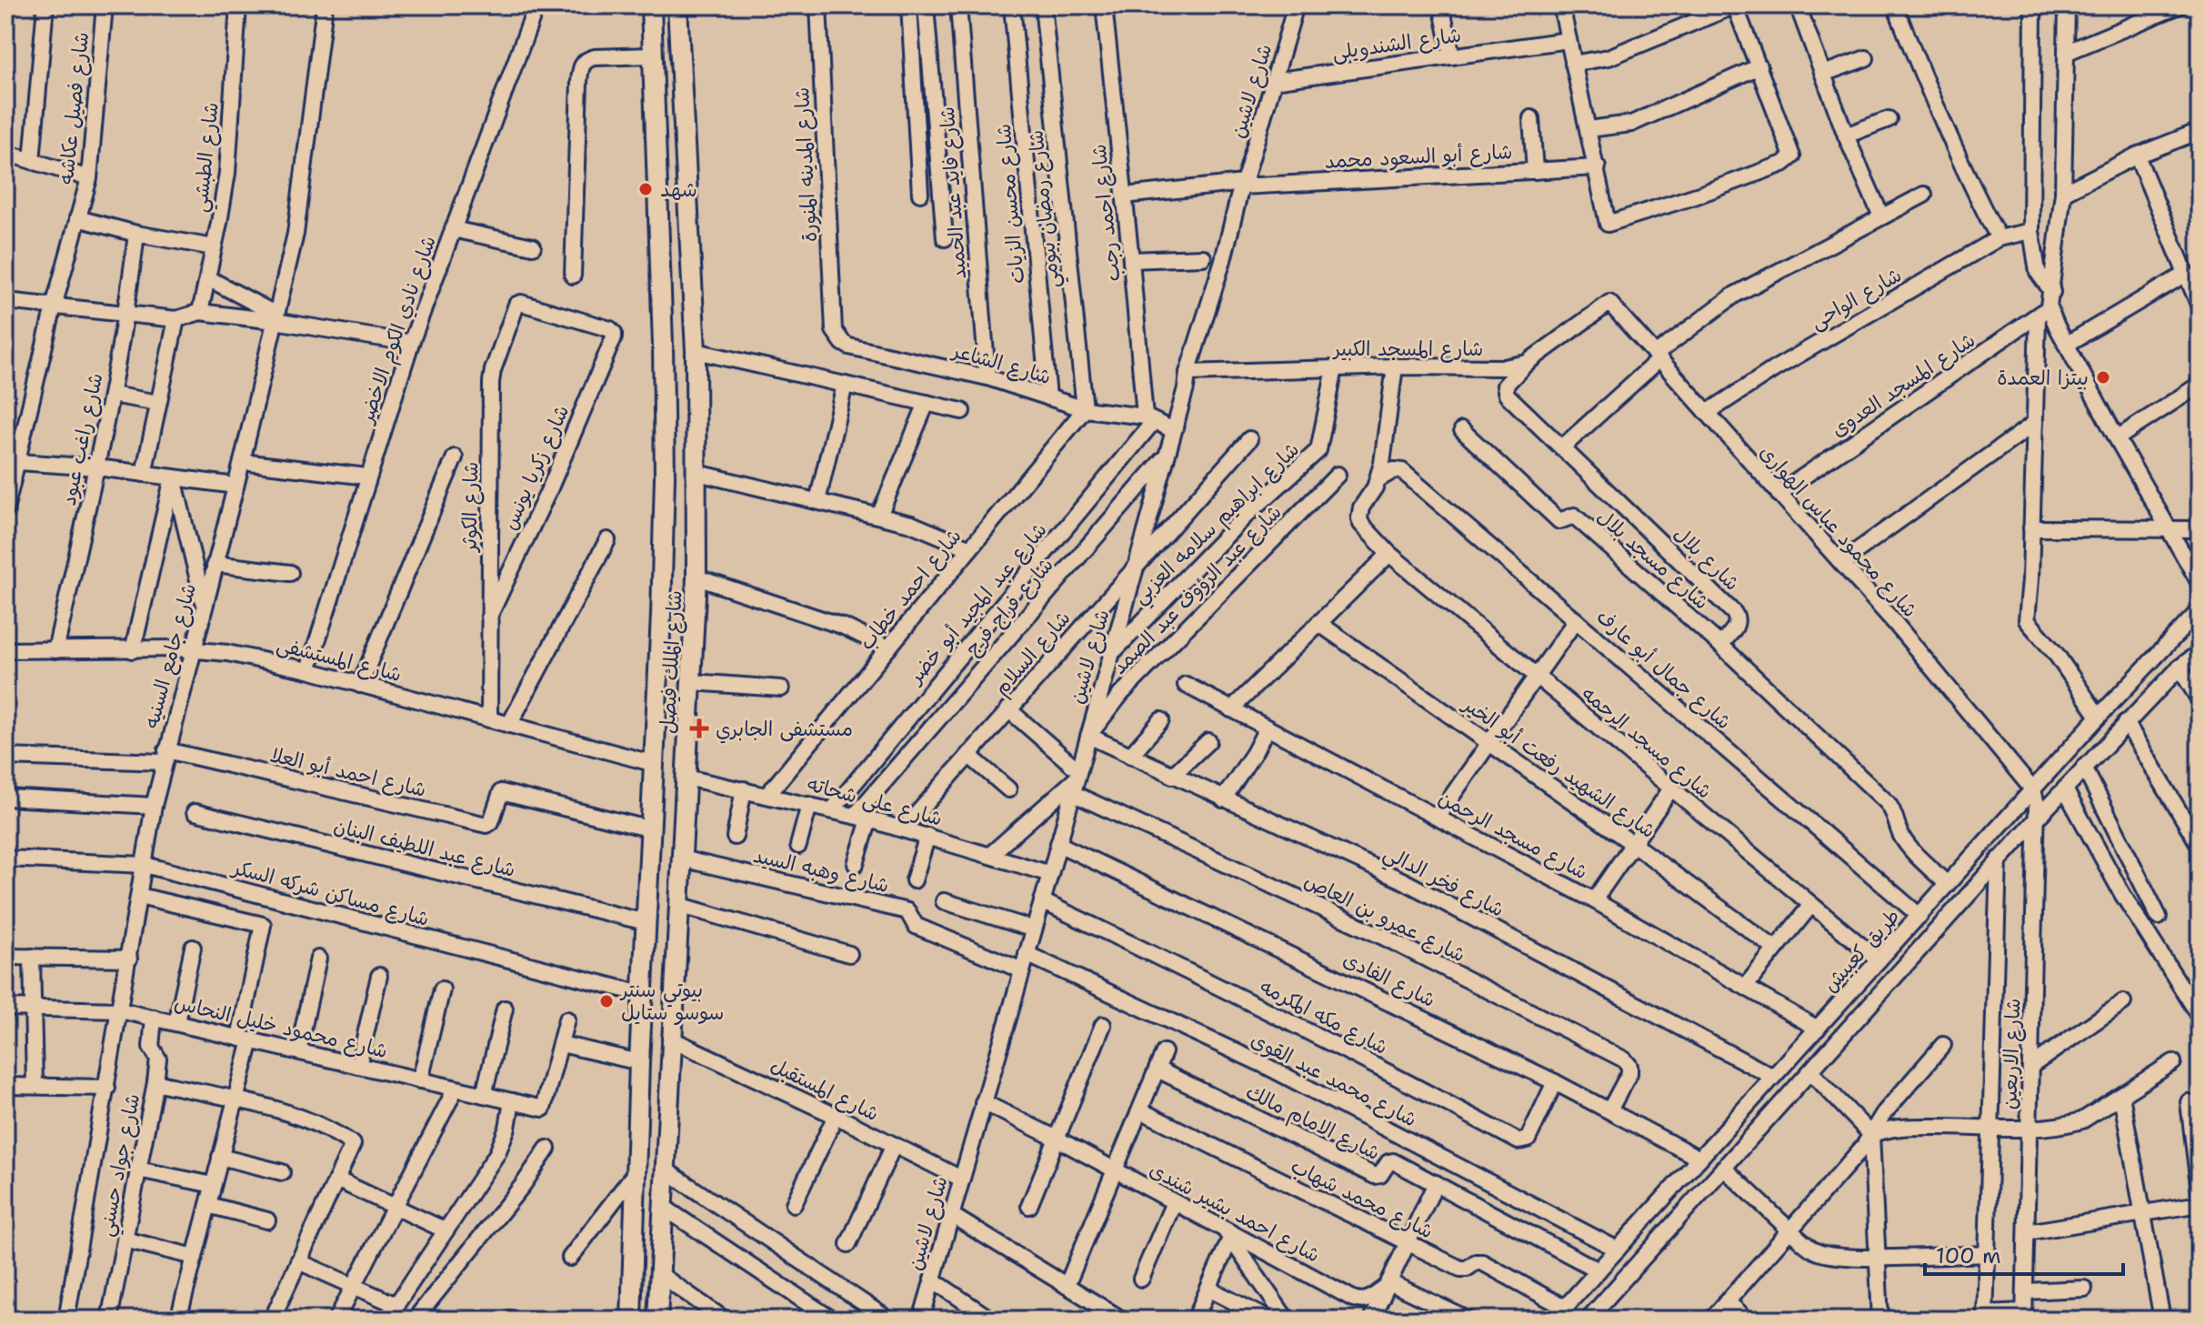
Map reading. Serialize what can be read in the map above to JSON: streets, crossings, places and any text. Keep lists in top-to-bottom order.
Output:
{
  "streets": {
    "main road": ["شارع الملك فيصل"],
    "street": [
      "شارع الشندويلى",
      "شارع لاشين",
      "شارع فصيل عكاشه",
      "شارع أبو السعود محمد",
      "شارع الطبشي",
      "شارع المدينه المنورة",
      "شارع فايد عبد الحميد",
      "شارع محسن الزيات",
      "شارع رمضان بيومي",
      "شارع احمد رجب",
      "شارع الواحى",
      "شارع نادي الكوم الاخضر",
      "شارع المسجد الكبير",
      "شارع الشاعر",
      "شارع المسجد العدوى",
      "شارع راغب عبود",
      "شارع زكريا يونس",
      "شارع الكوثر",
      "شارع ابراهيم سلامه العزبي",
      "شارع محمود عباس الهوارى",
      "شارع بلال",
      "شارع مسجد بلال",
      "شارع احمد خطاب",
      "شارع عبد الرؤوف عبد الصمد",
      "شارع عبد المجيد أبو خضر",
      "شارع فراج فرج",
      "شارع السلام",
      "شارع جامع السنيه",
      "شارع المستشفى",
      "شارع جمال أبو عارف",
      "شارع مسجد الرحمه",
      "شارع الشهيد رفعت أبو الخير",
      "شارع احمد أبو العلا",
      "شارع على شحاته",
      "شارع مسجد الرحمن",
      "شارع عبد اللطيف البنان",
      "شارع وهبه السيد",
      "شارع فخر الدالي",
      "شارع مساكن شركه السكر",
      "شارع عمرو بن العاص",
      "طريق كعبيش",
      "شارع الفادى",
      "شارع مكه المكرمه",
      "شارع محمود خليل النحاس",
      "شارع الاربعين",
      "شارع محمد عبد القوى",
      "شارع المستقبل",
      "شارع الامام مالك",
      "شارع جواد حسني",
      "شارع محمد شهاب",
      "شارع احمد بشير شندى"
    ]
  },
  "crossings": [
    ["شارع الشندويلى", "شارع لاشين"],
    ["شارع لاشين", "شارع أبو السعود محمد"],
    ["شارع لاشين", "شارع المسجد الكبير"],
    ["شارع لاشين", "شارع الشاعر"],
    ["شارع لاشين", "شارع ابراهيم سلامه العزبي"],
    ["شارع لاشين", "شارع عبد الرؤوف عبد الصمد"],
    ["شارع لاشين", "شارع فراج فرج"],
    ["شارع لاشين", "شارع السلام"],
    ["شارع لاشين", "شارع على شحاته"],
    ["شارع لاشين", "شارع وهبه السيد"],
    ["شارع لاشين", "شارع فخر الدالي"],
    ["شارع لاشين", "شارع عمرو بن العاص"],
    ["شارع لاشين", "شارع الفادى"],
    ["شارع لاشين", "شارع مكه المكرمه"],
    ["شارع لاشين", "شارع محمد عبد القوى"],
    ["شارع لاشين", "شارع المستقبل"],
    ["شارع لاشين", "شارع احمد بشير شندى"],
    ["شارع أبو السعود محمد", "شارع احمد رجب"],
    ["شارع المدينه المنورة", "شارع الشاعر"],
    ["شارع فايد عبد الحميد", "شارع الشاعر"],
    ["شارع محسن الزيات", "شارع الشاعر"],
    ["شارع رمضان بيومي", "شارع الشاعر"],
    ["شارع رمضان بيومي", "شارع احمد خطاب"],
    ["شارع احمد رجب", "شارع الشاعر"],
    ["شارع احمد رجب", "شارع عبد المجيد أبو خضر"],
    ["شارع الواحى", "شارع محمود عباس الهوارى"],
    ["شارع نادي الكوم الاخضر", "شارع المستشفى"],
    ["شارع المسجد الكبير", "شارع ابراهيم سلامه العزبي"],
    ["شارع المسجد الكبير", "شارع محمود عباس الهوارى"],
    ["شارع المسجد الكبير", "شارع بلال"],
    ["شارع الشاعر", "شارع احمد خطاب"],
    ["شارع الشاعر", "شارع عبد المجيد أبو خضر"],
    ["شارع المسجد العدوى", "شارع محمود عباس الهوارى"],
    ["شارع راغب عبود", "شارع المستشفى"],
    ["شارع زكريا يونس", "شارع الكوثر"],
    ["شارع الكوثر", "شارع المستشفى"],
    ["شارع محمود عباس الهوارى", "طريق كعبيش"],
    ["شارع محمود عباس الهوارى", "شارع الاربعين"],
    ["شارع بلال", "شارع مسجد بلال"],
    ["شارع احمد خطاب", "شارع على شحاته"],
    ["شارع عبد الرؤوف عبد الصمد", "شارع فخر الدالي"],
    ["شارع عبد المجيد أبو خضر", "شارع على شحاته"],
    ["شارع فراج فرج", "شارع على شحاته"],
    ["شارع السلام", "شارع على شحاته"],
    ["شارع جامع السنيه", "شارع المستشفى"],
    ["شارع جامع السنيه", "شارع احمد أبو العلا"],
    ["شارع جامع السنيه", "شارع مساكن شركه السكر"],
    ["شارع جامع السنيه", "شارع محمود خليل النحاس"],
    ["شارع المستشفى", "شارع الملك فيصل"],
    ["شارع الملك فيصل", "شارع احمد أبو العلا"],
    ["شارع الملك فيصل", "شارع على شحاته"],
    ["شارع الملك فيصل", "شارع عبد اللطيف البنان"],
    ["شارع الملك فيصل", "شارع وهبه السيد"],
    ["شارع الملك فيصل", "شارع مساكن شركه السكر"],
    ["شارع الملك فيصل", "شارع المستقبل"],
    ["شارع جمال أبو عارف", "شارع مسجد الرحمه"],
    ["شارع جمال أبو عارف", "طريق كعبيش"],
    ["شارع مسجد الرحمه", "طريق كعبيش"],
    ["شارع مسجد الرحمن", "طريق كعبيش"],
    ["شارع فخر الدالي", "طريق كعبيش"],
    ["شارع عمرو بن العاص", "شارع الفادى"],
    ["طريق كعبيش", "شارع الفادى"],
    ["طريق كعبيش", "شارع الاربعين"],
    ["طريق كعبيش", "شارع محمد عبد القوى"],
    ["طريق كعبيش", "شارع الامام مالك"],
    ["طريق كعبيش", "شارع محمد شهاب"],
    ["شارع الفادى", "شارع مكه المكرمه"],
    ["شارع محمود خليل النحاس", "شارع جواد حسني"]
  ],
  "places": {
    "other": ["شهد", "بيتزا العمدة", "بيوتي سنتر سوسو ستايل"],
    "health": ["مستشفى الجابري"]
  },
  "scale_bar": "100 m"
}
